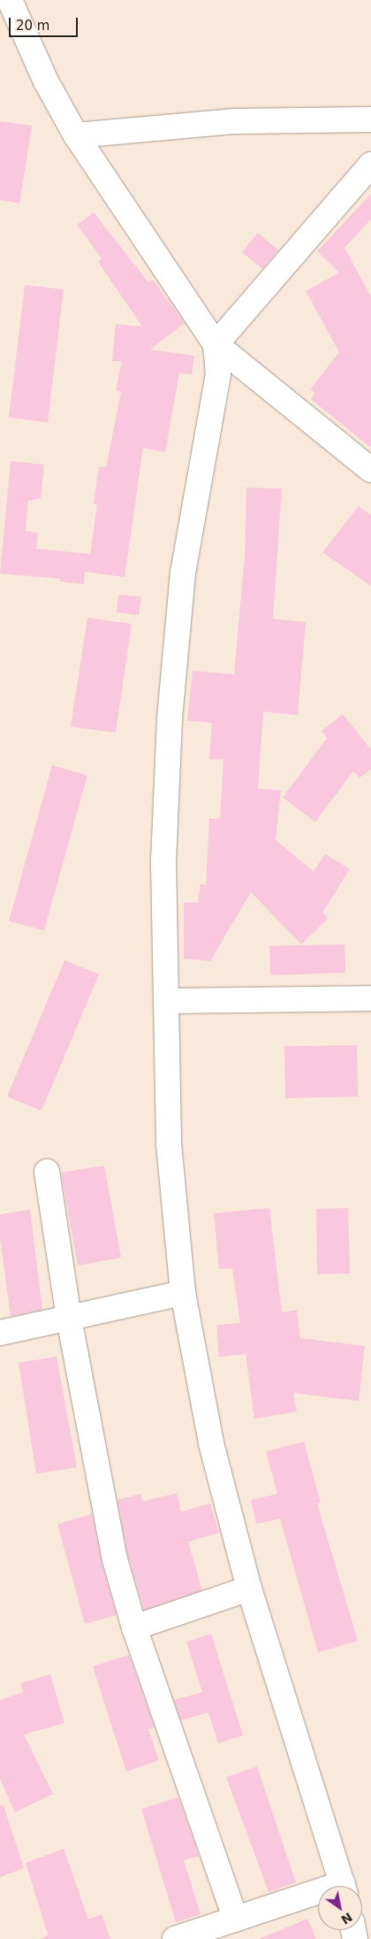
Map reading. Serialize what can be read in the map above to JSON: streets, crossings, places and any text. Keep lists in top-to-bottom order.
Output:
{
  "scale_bar": "20 m",
  "north": "bottom right"
}
